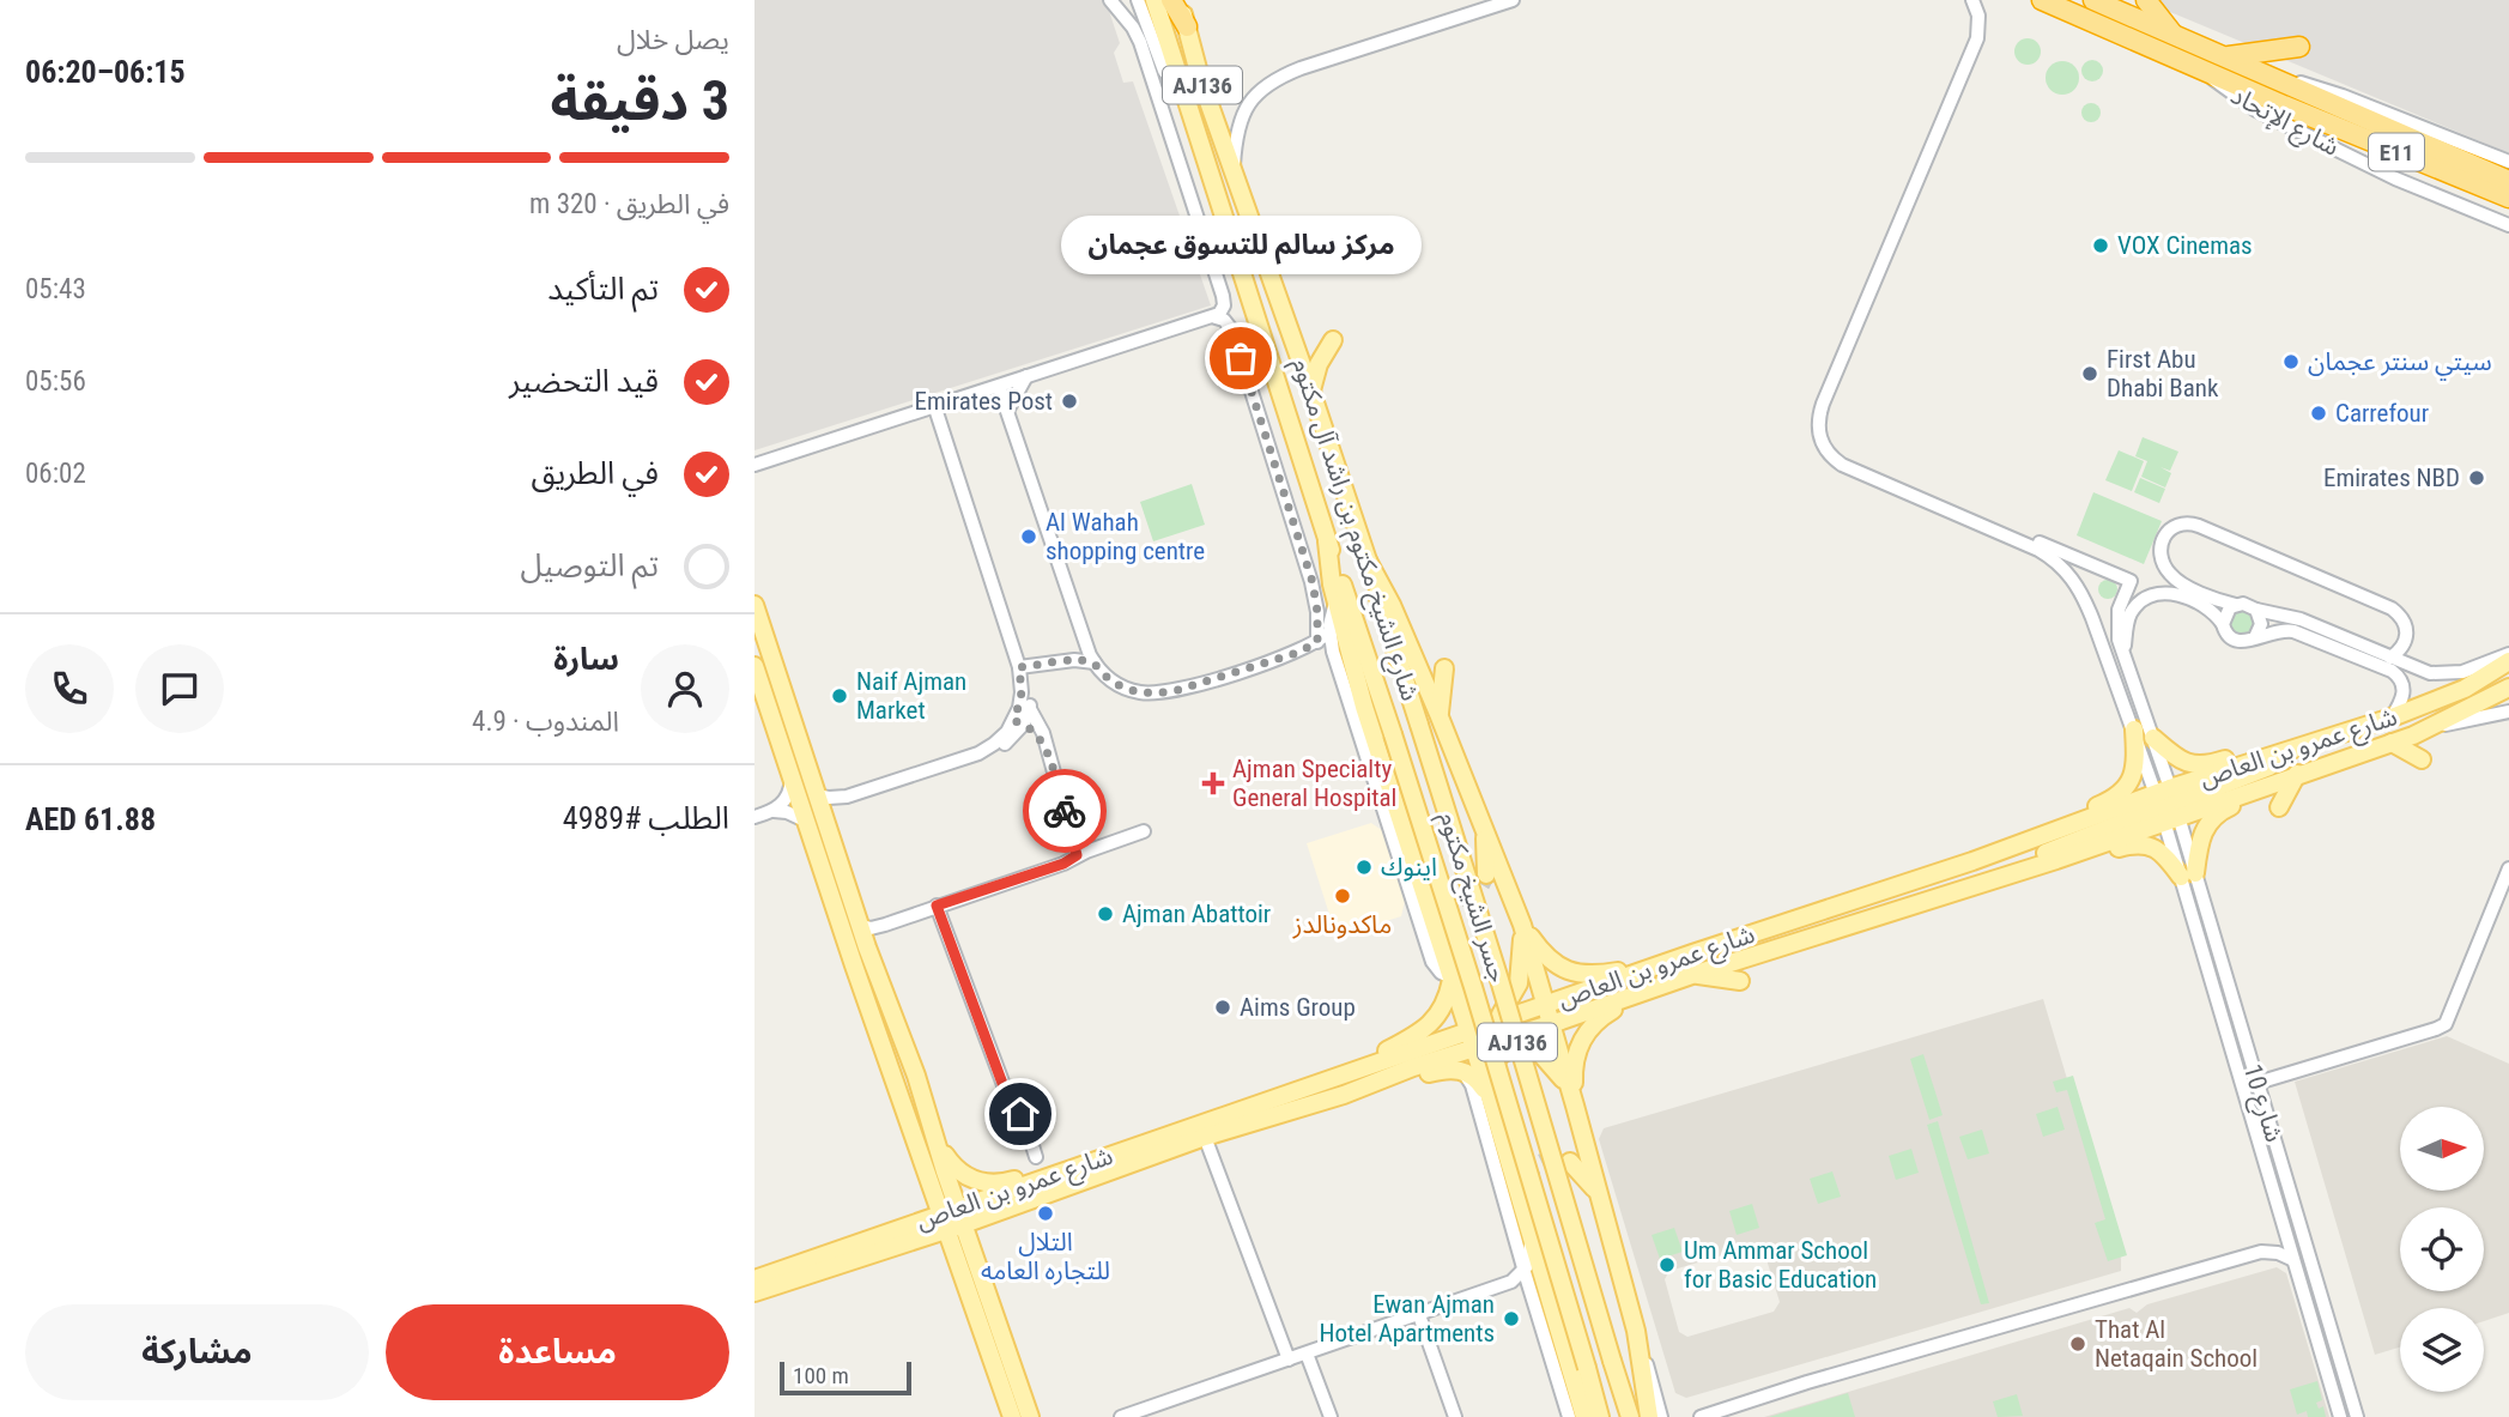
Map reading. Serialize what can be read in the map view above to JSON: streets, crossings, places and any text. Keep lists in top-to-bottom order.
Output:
{
  "streets": {
    "highway": ["شارع الإتحاد", "E11"],
    "main road": [
      "AJ136",
      "شارع الشيخ مكتوم بن راشد آل مكتوم",
      "شارع عمرو بن العاص",
      "جسر الشيخ مكتوم"
    ],
    "street": ["شارع 10"]
  },
  "crossings": [
    ["شارع الشيخ مكتوم بن راشد آل مكتوم", "جسر الشيخ مكتوم"],
    ["شارع عمرو بن العاص", "شارع 10"]
  ],
  "places": {
    "other": [
      "VOX Cinemas",
      "مركز سالم للتسوق عجمان",
      "سيتي سنتر عجمان",
      "First Abu Dhabi Bank",
      "Emirates Post",
      "Carrefour",
      "Emirates NBD",
      "Al Wahah shopping centre",
      "Naif Ajman Market",
      "اينوك",
      "ماكدونالدز",
      "Ajman Abattoir",
      "Aims Group",
      "التلال للتجاره العامه",
      "Um Ammar School for Basic Education",
      "Ewan Ajman Hotel Apartments",
      "That Al Netaqain School"
    ],
    "health": ["Ajman Specialty General Hospital"]
  },
  "scale_bar": "100 m",
  "north": "right",
  "page": {
    "heading": ["3 دقيقة", "يصل خلال", "06:15–06:20"],
    "panel": [
      "سارة",
      "المندوب · 4.9",
      "الطلب #4989",
      "AED 61.88"
    ],
    "bar": "في الطريق · 320 m",
    "bubble": "مركز سالم للتسوق عجمان",
    "list": [
      ["تم التأكيد", "05:43"],
      ["قيد التحضير", "05:56"],
      ["في الطريق", "06:02"],
      "تم التوصيل"
    ],
    "buttons": ["مساعدة", "مشاركة"],
    "scale": "100 m"
  }
}
